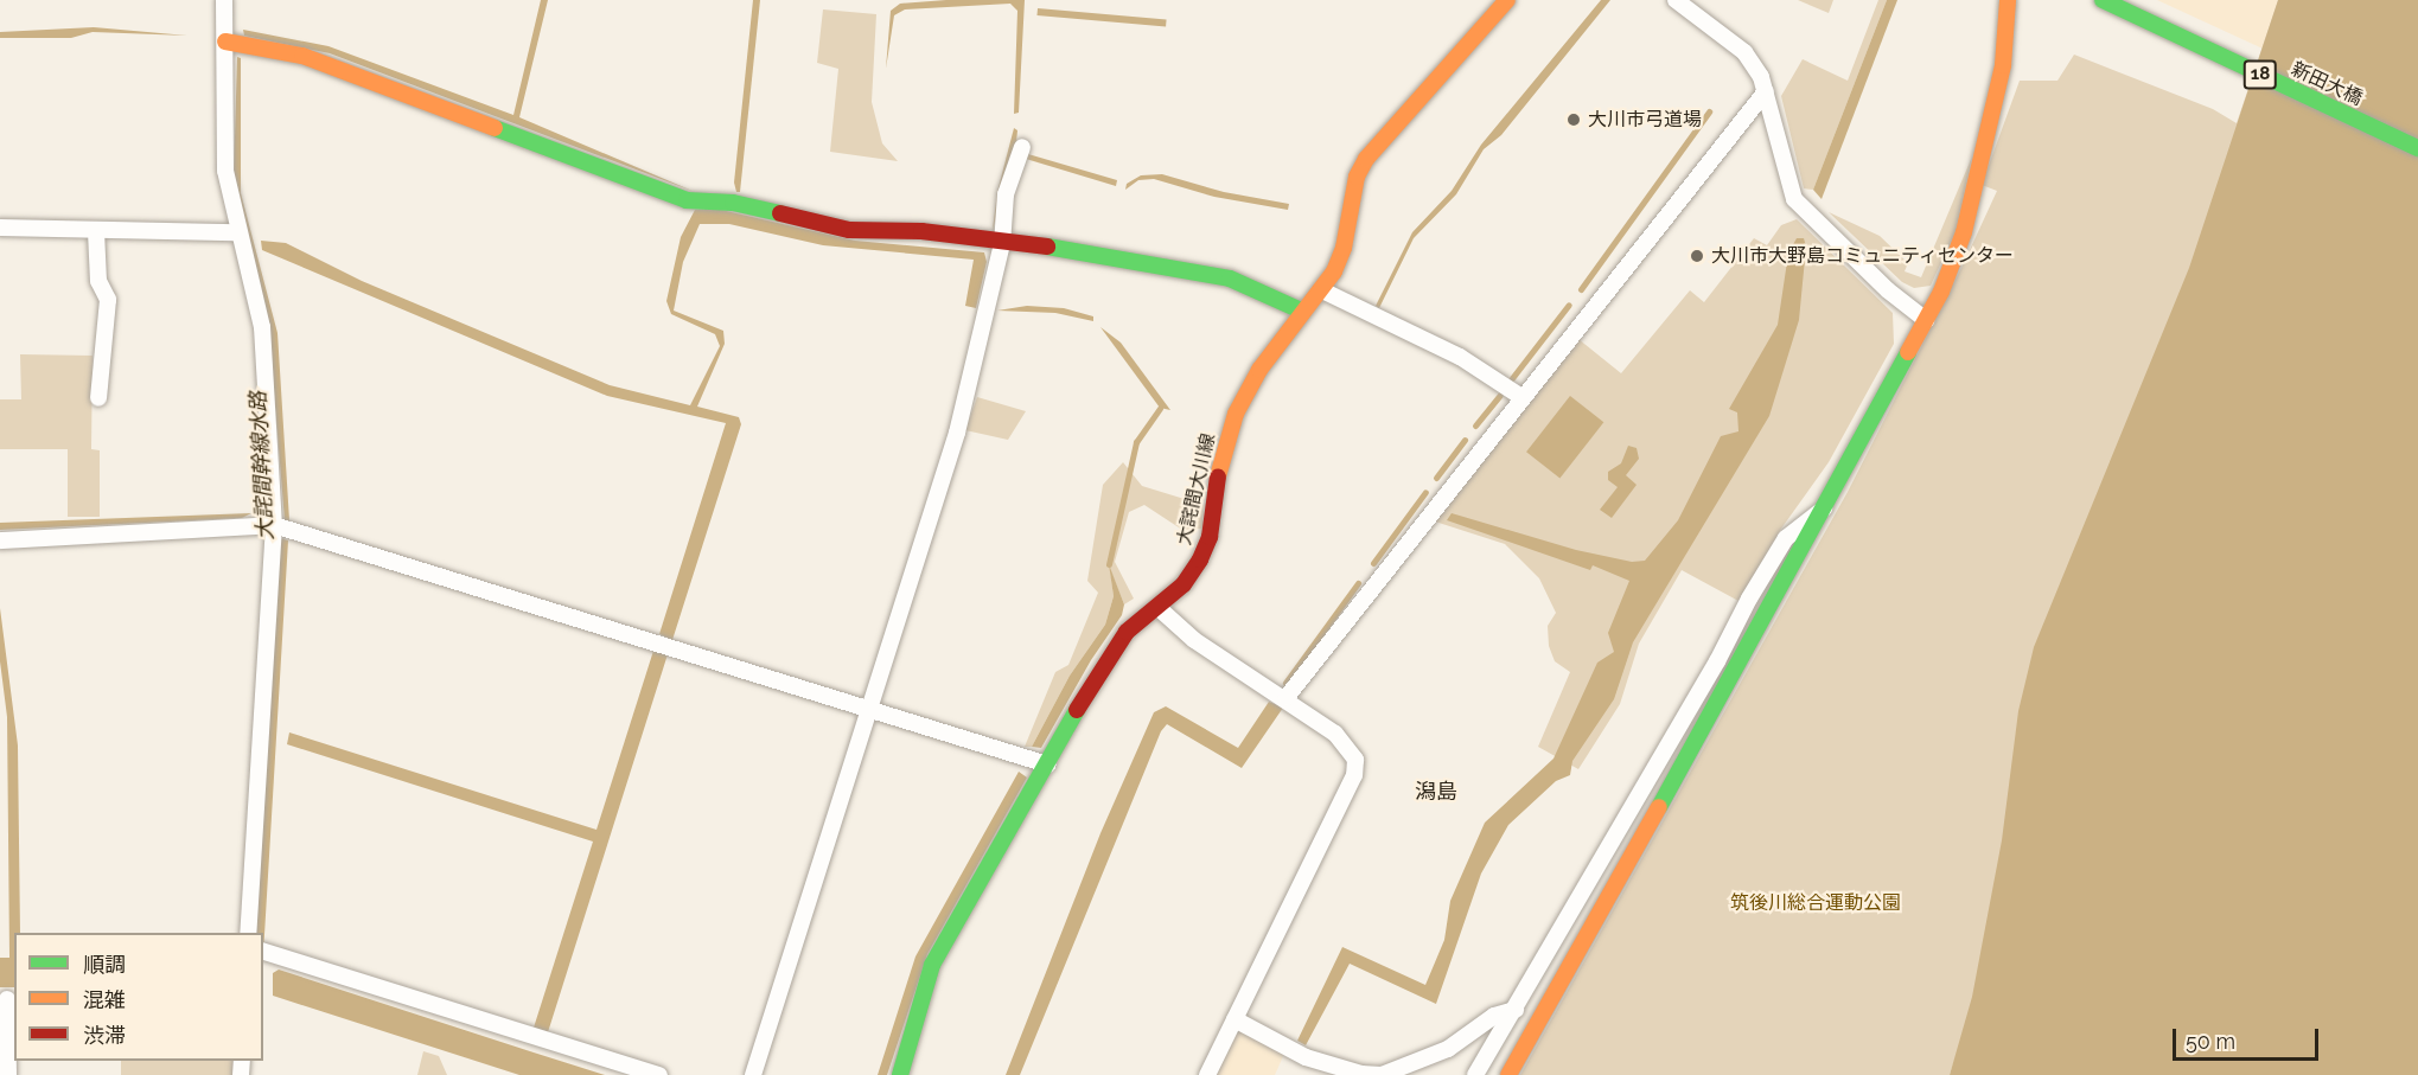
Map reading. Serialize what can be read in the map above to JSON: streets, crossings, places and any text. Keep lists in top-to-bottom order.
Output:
{
  "streets": {
    "street": ["18", "新田大橋", "大詫間大川線"]
  },
  "districts": ["潟島"],
  "water": ["大詫間幹線水路"],
  "parks": ["筑後川総合運動公園"],
  "places": ["大川市弓道場", "大川市大野島コミュニティセンター"],
  "legend": ["順調", "混雑", "渋滞"],
  "scale_bar": "50 m"
}
